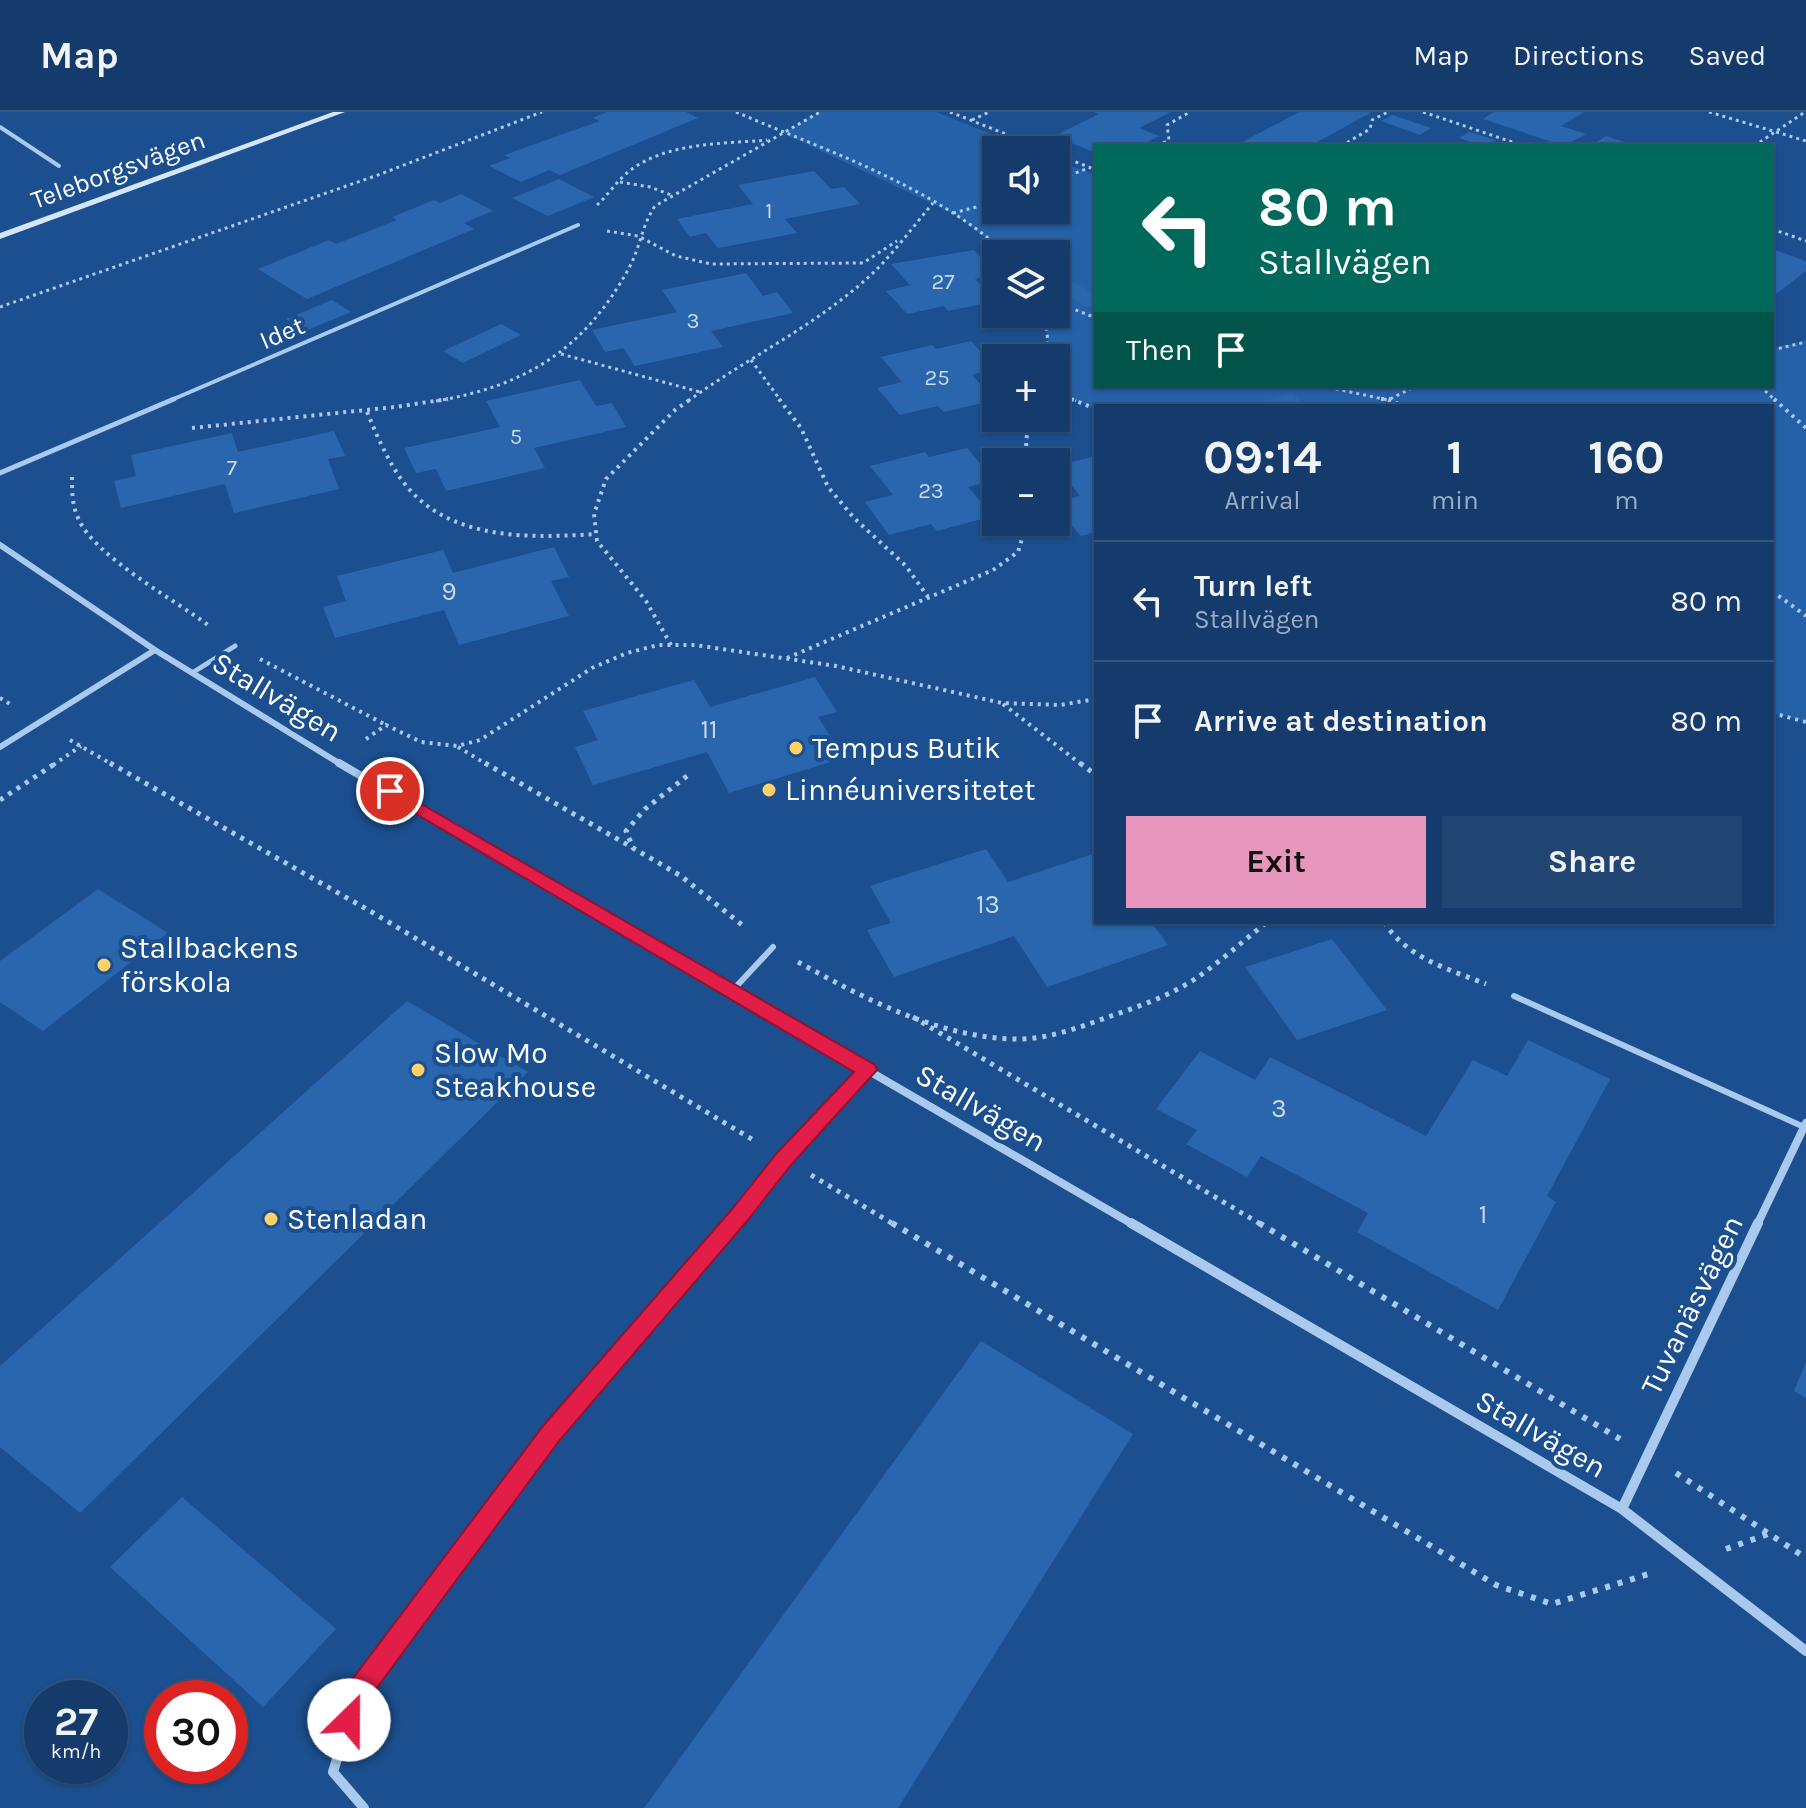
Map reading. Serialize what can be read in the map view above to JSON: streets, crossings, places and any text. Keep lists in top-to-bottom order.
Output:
{
  "streets": {
    "main road": ["Teleborgsvägen"],
    "street": ["Stallvägen", "Tuvanäsvägen"],
    "lane": ["Idet"]
  },
  "crossings": [
    ["Stallvägen", "Tuvanäsvägen"]
  ],
  "places": [
    "Tempus Butik",
    "Linnéuniversitetet",
    "Stallbackens förskola",
    "Slow Mo Steakhouse",
    "Stenladan"
  ],
  "house_numbers": [
    "1",
    "27",
    "3",
    "25",
    "5",
    "7",
    "23",
    "9",
    "11",
    "13",
    "3",
    "1"
  ],
  "page": {
    "header": "Map",
    "nav": ["Map", "Directions", "Saved"],
    "map_buttons": ["+", "−"],
    "turn": ["80 m", "Stallvägen"],
    "then": "Then",
    "eta": [
      "09:14",
      "Arrival",
      "1",
      "min",
      "160",
      "m"
    ],
    "list": [
      {
        "name": "Turn left",
        "note": "Stallvägen",
        "value": "80 m"
      },
      {
        "name": "Arrive at destination",
        "value": "80 m"
      }
    ],
    "buttons": ["Exit", "Share"],
    "speed": "27 km/h",
    "limit": "30"
  }
}
